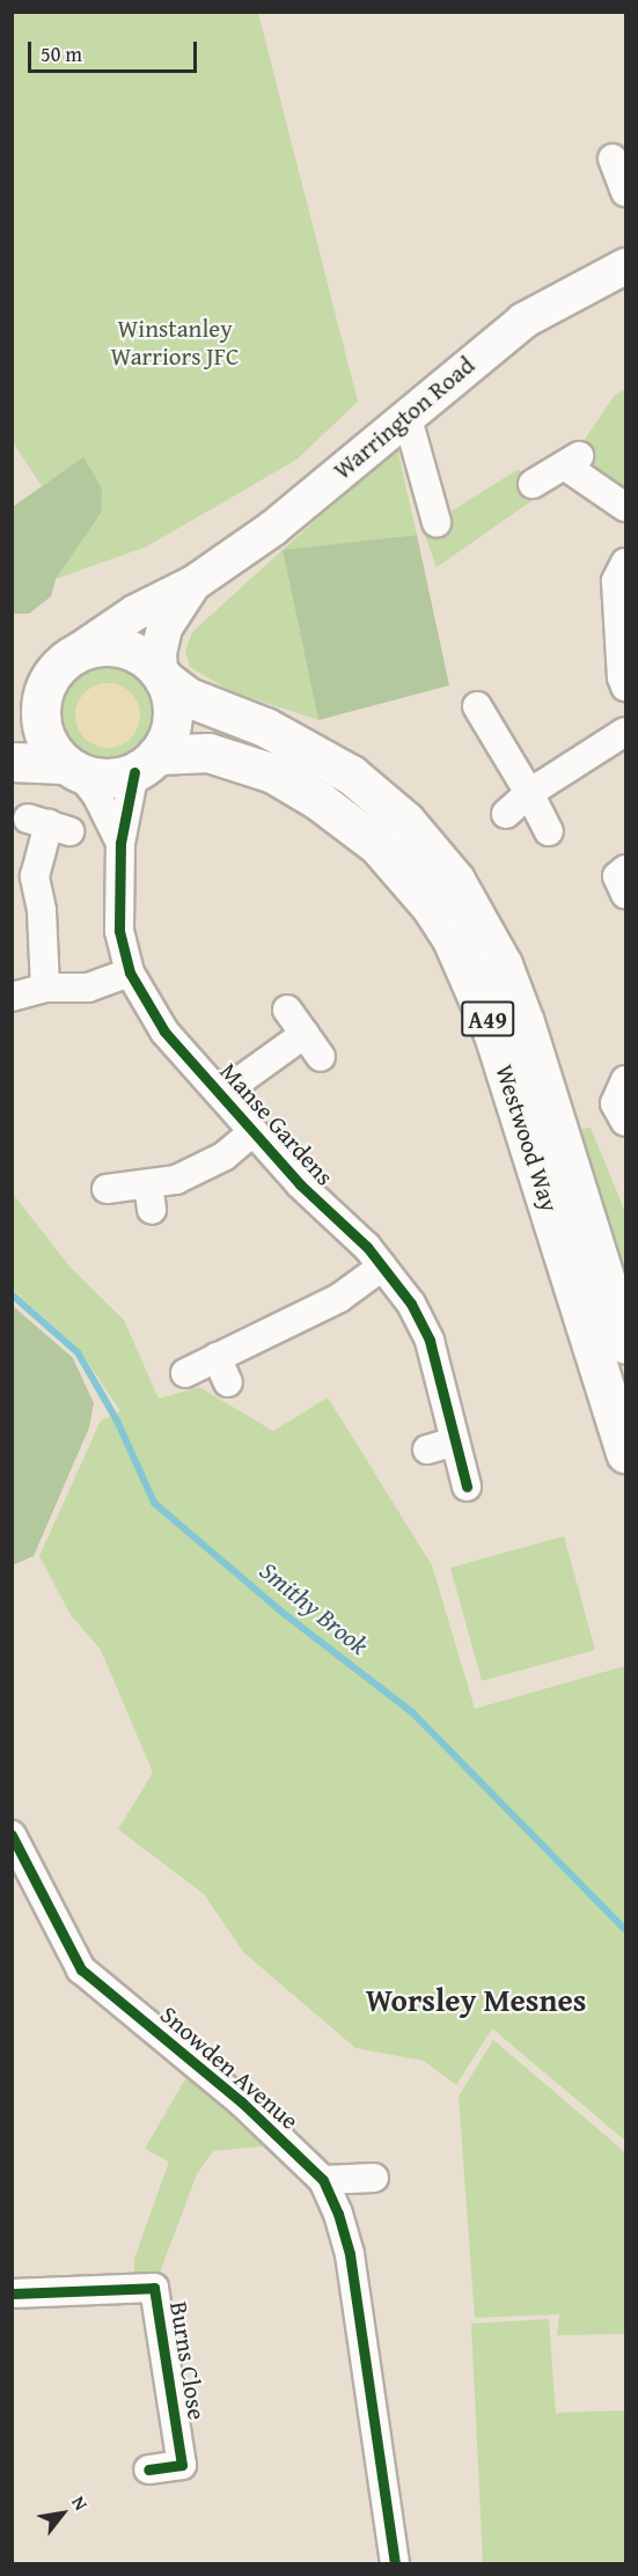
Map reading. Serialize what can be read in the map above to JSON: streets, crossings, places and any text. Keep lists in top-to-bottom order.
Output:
{
  "streets": {
    "highway": ["A49", "Westwood Way"],
    "main road": ["Warrington Road"],
    "street": ["Manse Gardens", "Snowden Avenue", "Burns Close"]
  },
  "crossings": [
    ["Warrington Road", "A49"],
    ["Warrington Road", "Manse Gardens"],
    ["Warrington Road", "Westwood Way"],
    ["A49", "Manse Gardens"],
    ["A49", "Westwood Way"],
    ["Manse Gardens", "Westwood Way"]
  ],
  "districts": ["Worsley Mesnes"],
  "water": ["Smithy Brook"],
  "parks": ["Winstanley Warriors JFC"],
  "scale_bar": "50 m",
  "north": "top right"
}
